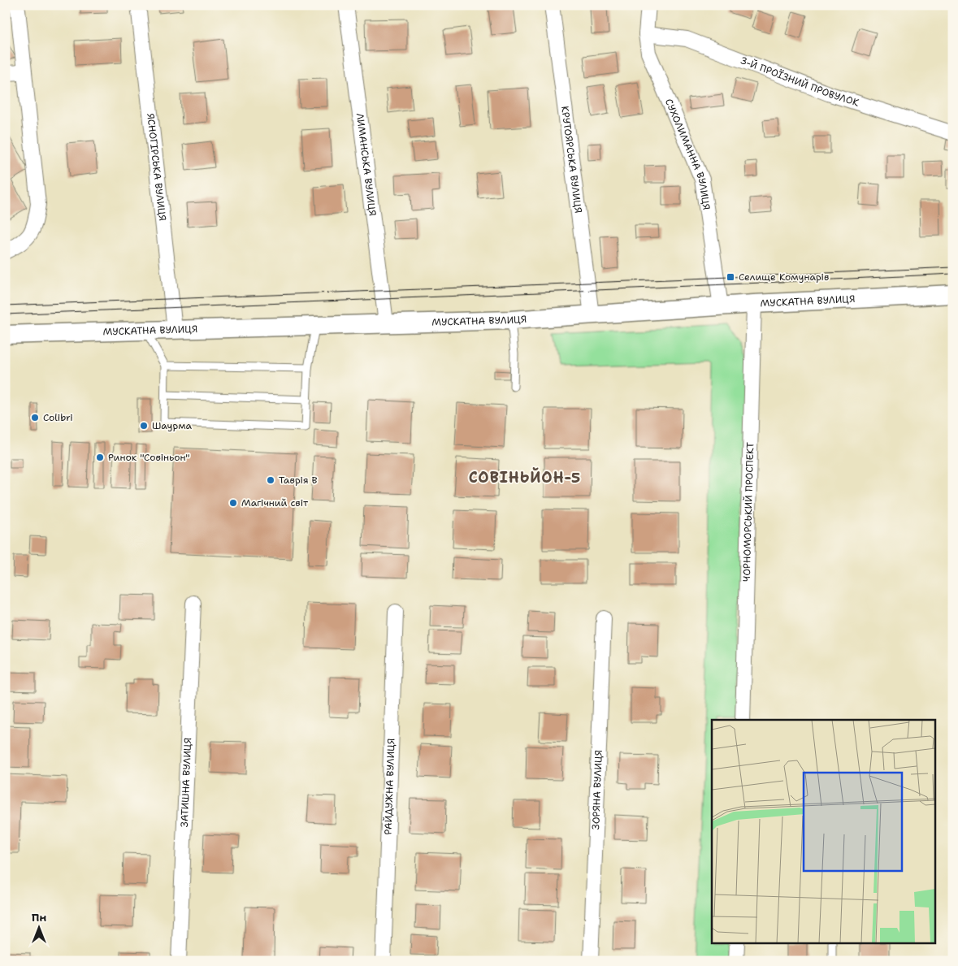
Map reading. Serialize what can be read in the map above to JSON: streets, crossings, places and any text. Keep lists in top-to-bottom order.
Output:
{
  "streets": {
    "street": [
      "3-Й ПРОЇЗНИЙ ПРОВУЛОК",
      "СУХОЛИМАННА ВУЛИЦЯ",
      "КРУТОЯРСЬКА ВУЛИЦЯ",
      "ЛИМАНСЬКА ВУЛИЦЯ",
      "ЯСНОГІРСЬКА ВУЛИЦЯ",
      "МУСКАТНА ВУЛИЦЯ",
      "ЧОРНОМОРСЬКИЙ ПРОСПЕКТ",
      "ЗАТИШНА ВУЛИЦЯ",
      "РАЙДУЖНА ВУЛИЦЯ",
      "ЗОРЯНА ВУЛИЦЯ"
    ]
  },
  "crossings": [
    ["3-Й ПРОЇЗНИЙ ПРОВУЛОК", "СУХОЛИМАННА ВУЛИЦЯ"],
    ["СУХОЛИМАННА ВУЛИЦЯ", "МУСКАТНА ВУЛИЦЯ"],
    ["КРУТОЯРСЬКА ВУЛИЦЯ", "МУСКАТНА ВУЛИЦЯ"],
    ["ЛИМАНСЬКА ВУЛИЦЯ", "МУСКАТНА ВУЛИЦЯ"],
    ["ЯСНОГІРСЬКА ВУЛИЦЯ", "МУСКАТНА ВУЛИЦЯ"],
    ["МУСКАТНА ВУЛИЦЯ", "ЧОРНОМОРСЬКИЙ ПРОСПЕКТ"]
  ],
  "districts": ["СОВІНЬЙОН-5"],
  "places": {
    "transit": ["Селище Комунарів"],
    "other": [
      "Colibri",
      "Шаурма",
      "Ринок \"Совіньон\"",
      "Таврія В",
      "Магічний світ"
    ]
  },
  "north": "top"
}
